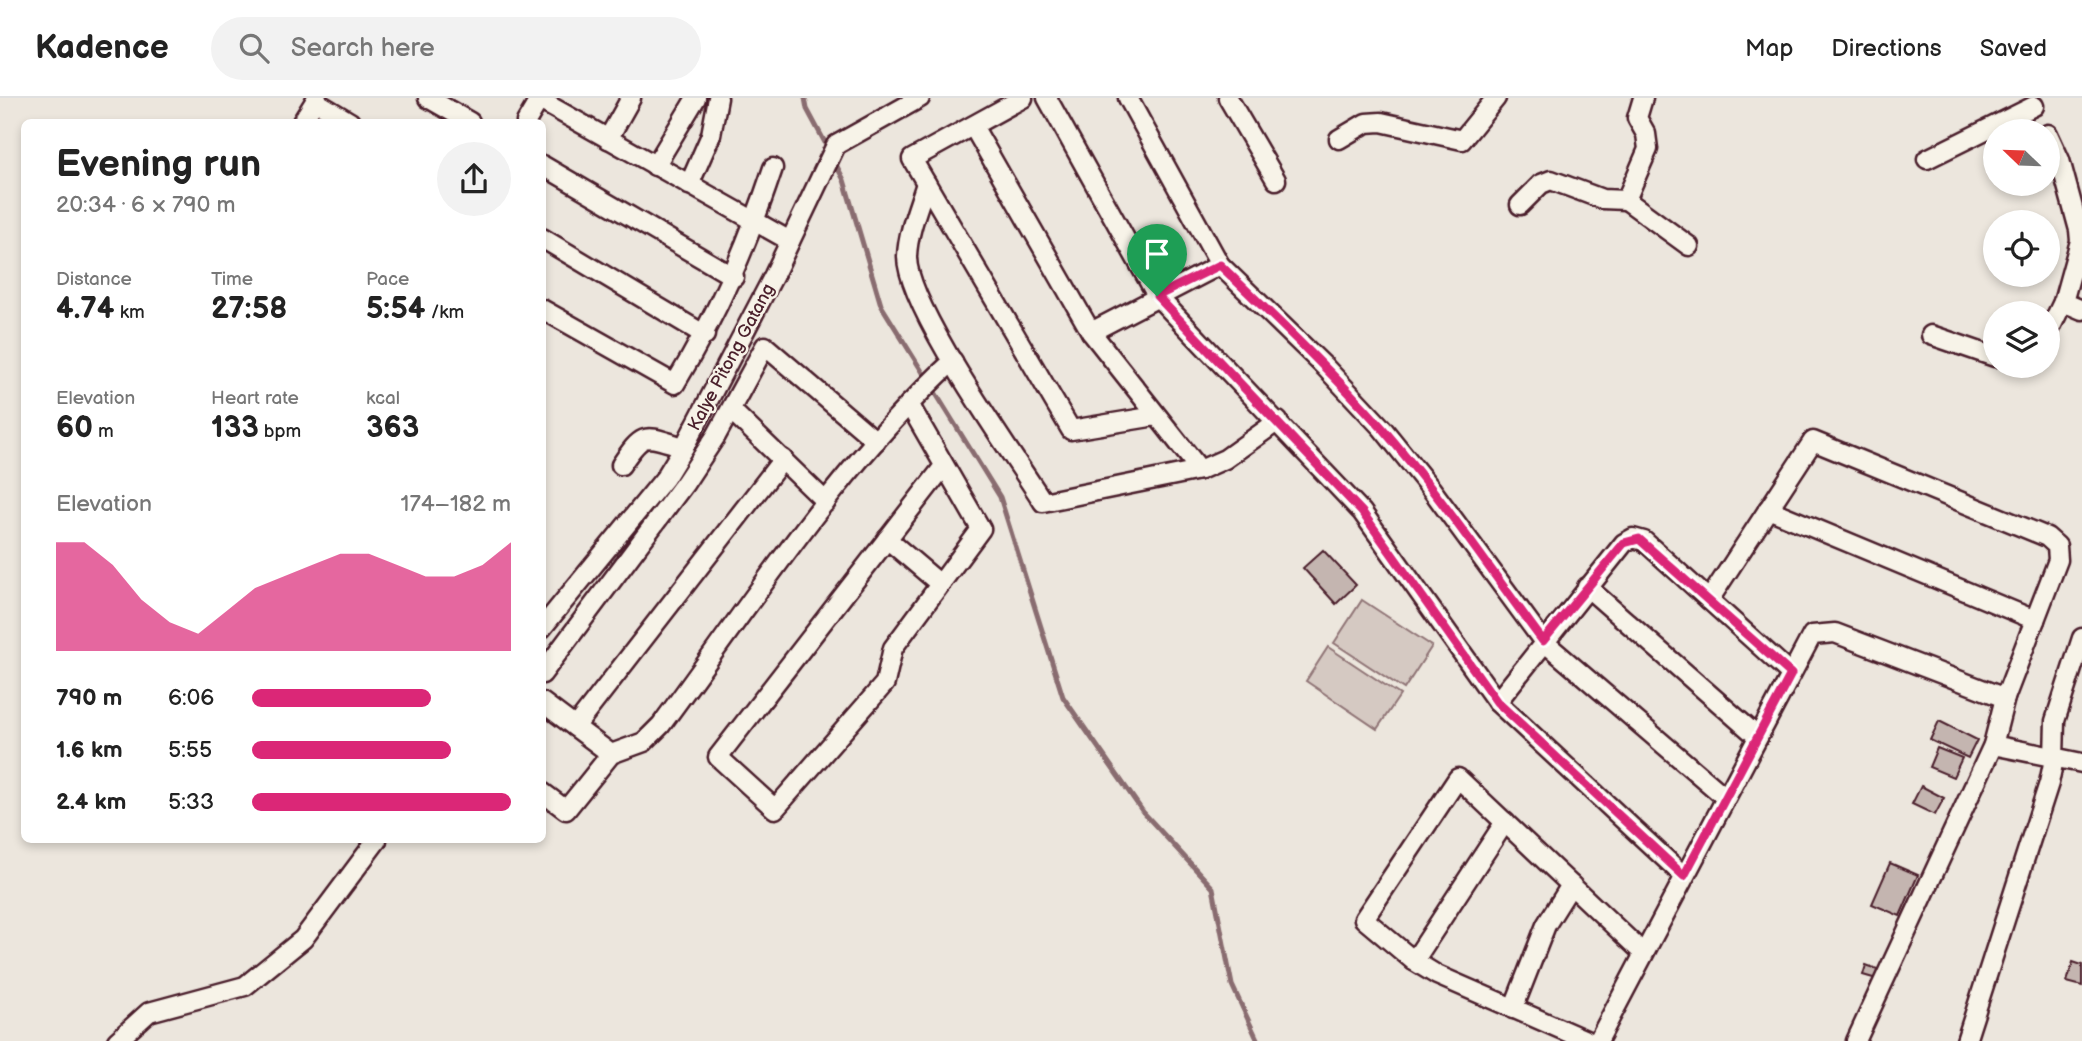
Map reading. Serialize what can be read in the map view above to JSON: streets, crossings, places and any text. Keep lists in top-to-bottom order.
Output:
{
  "streets": {
    "street": ["Kalye Pitong Gatang"]
  },
  "north": "top left",
  "page": {
    "header": "Kadence",
    "search": "Search here",
    "nav": ["Map", "Directions", "Saved"],
    "heading": ["Evening run", "20:34 · 6 × 790 m"],
    "stats": [
      ["Distance", "4.74 km"],
      ["Time", "27:58"],
      ["Pace", "5:54 /km"],
      ["Elevation", "60 m"],
      ["Heart rate", "133 bpm"],
      ["kcal", "363"]
    ],
    "chart": ["Elevation", "174–182 m"],
    "list": [
      {
        "name": "790 m",
        "note": "6:06"
      },
      {
        "name": "1.6 km",
        "note": "5:55"
      },
      {
        "name": "2.4 km",
        "note": "5:33"
      }
    ]
  }
}
